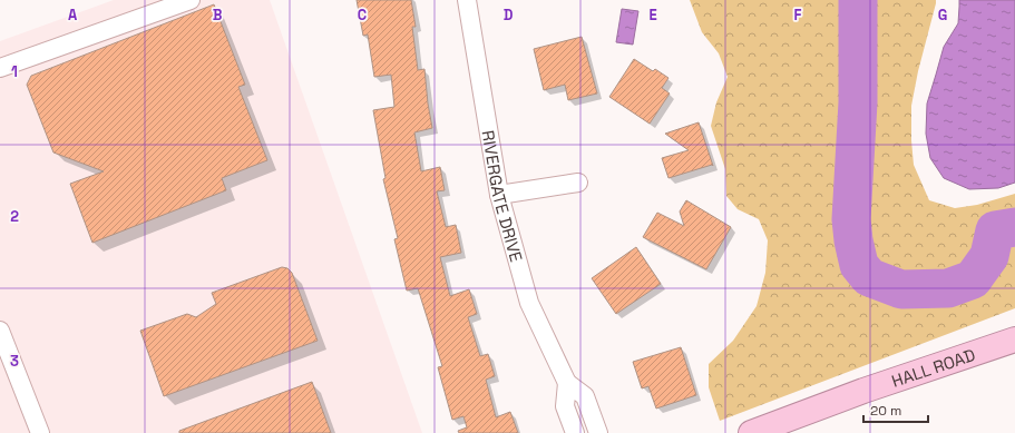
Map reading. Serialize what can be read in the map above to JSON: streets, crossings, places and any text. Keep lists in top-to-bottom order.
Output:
{
  "streets": {
    "highway": ["HALL ROAD"],
    "street": ["RIVERGATE DRIVE"]
  },
  "scale_bar": "20 m",
  "grid": {
    "columns": [
      "A",
      "B",
      "C",
      "D",
      "E",
      "F",
      "G"
    ],
    "rows": ["1", "2", "3"]
  }
}
